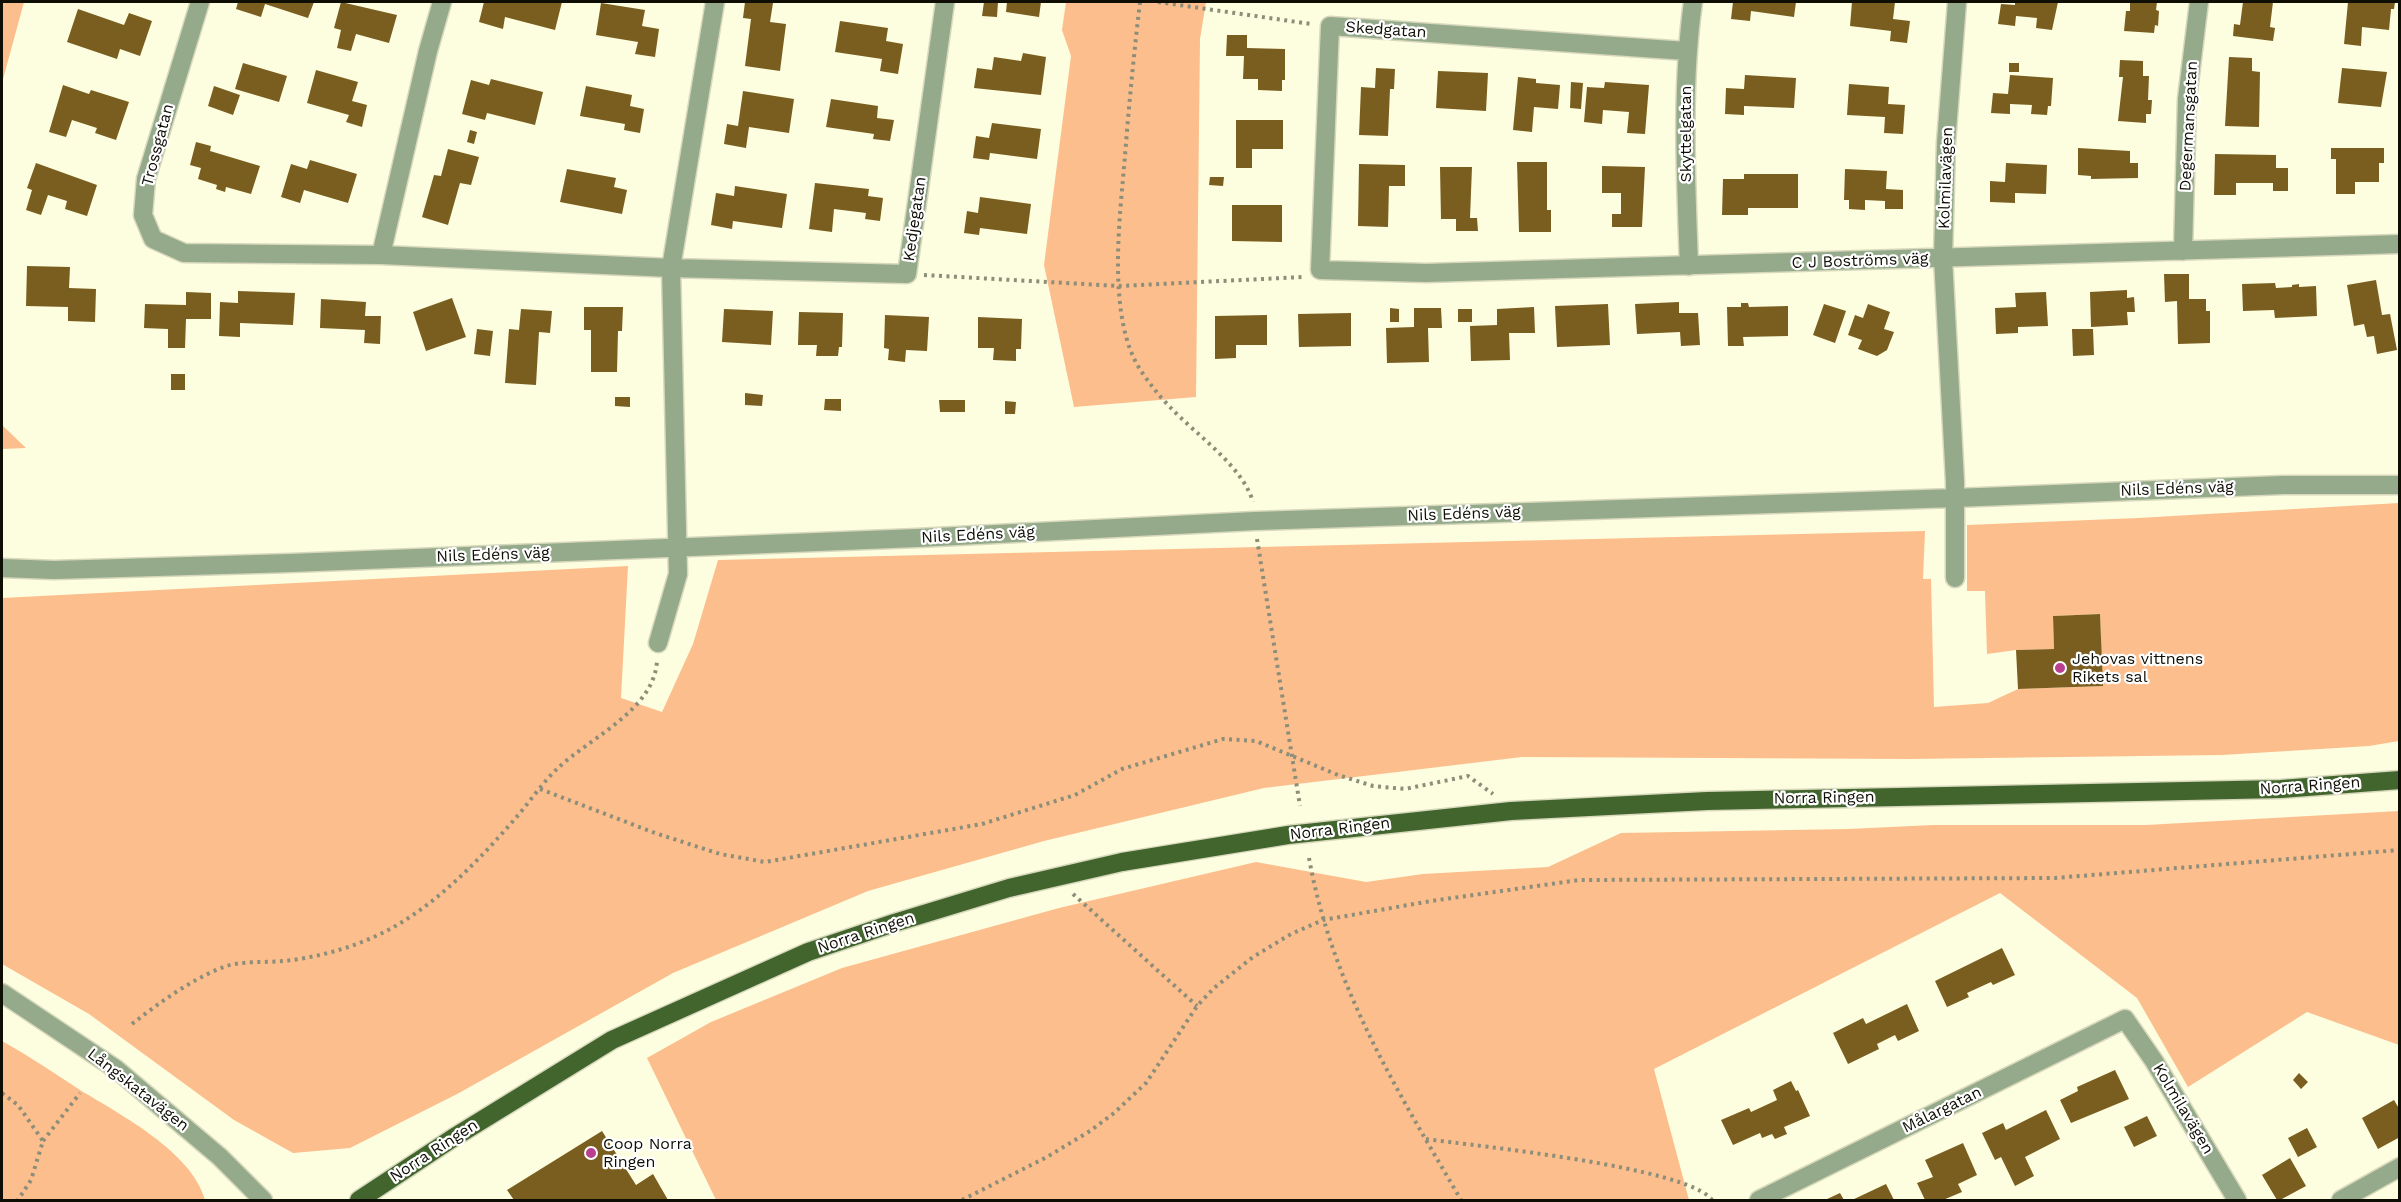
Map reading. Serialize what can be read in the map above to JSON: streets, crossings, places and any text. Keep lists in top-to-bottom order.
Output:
{
  "streets": {
    "main road": ["Norra Ringen"],
    "street": [
      "Skedgatan",
      "Degermansgatan",
      "Skyttelgatan",
      "Trossgatan",
      "Kolmilavägen",
      "Kedjegatan",
      "C J Boströms väg",
      "Nils Edéns väg",
      "Långskatavägen",
      "Målargatan"
    ]
  },
  "crossings": [
    ["Skedgatan", "Skyttelgatan"],
    ["Skedgatan", "C J Boströms väg"],
    ["Degermansgatan", "C J Boströms väg"],
    ["Skyttelgatan", "C J Boströms väg"],
    ["Trossgatan", "Kedjegatan"],
    ["Kolmilavägen", "C J Boströms väg"],
    ["Kolmilavägen", "Nils Edéns väg"],
    ["Kolmilavägen", "Målargatan"]
  ],
  "places": ["Jehovas vittnens Rikets sal", "Coop Norra Ringen"]
}
